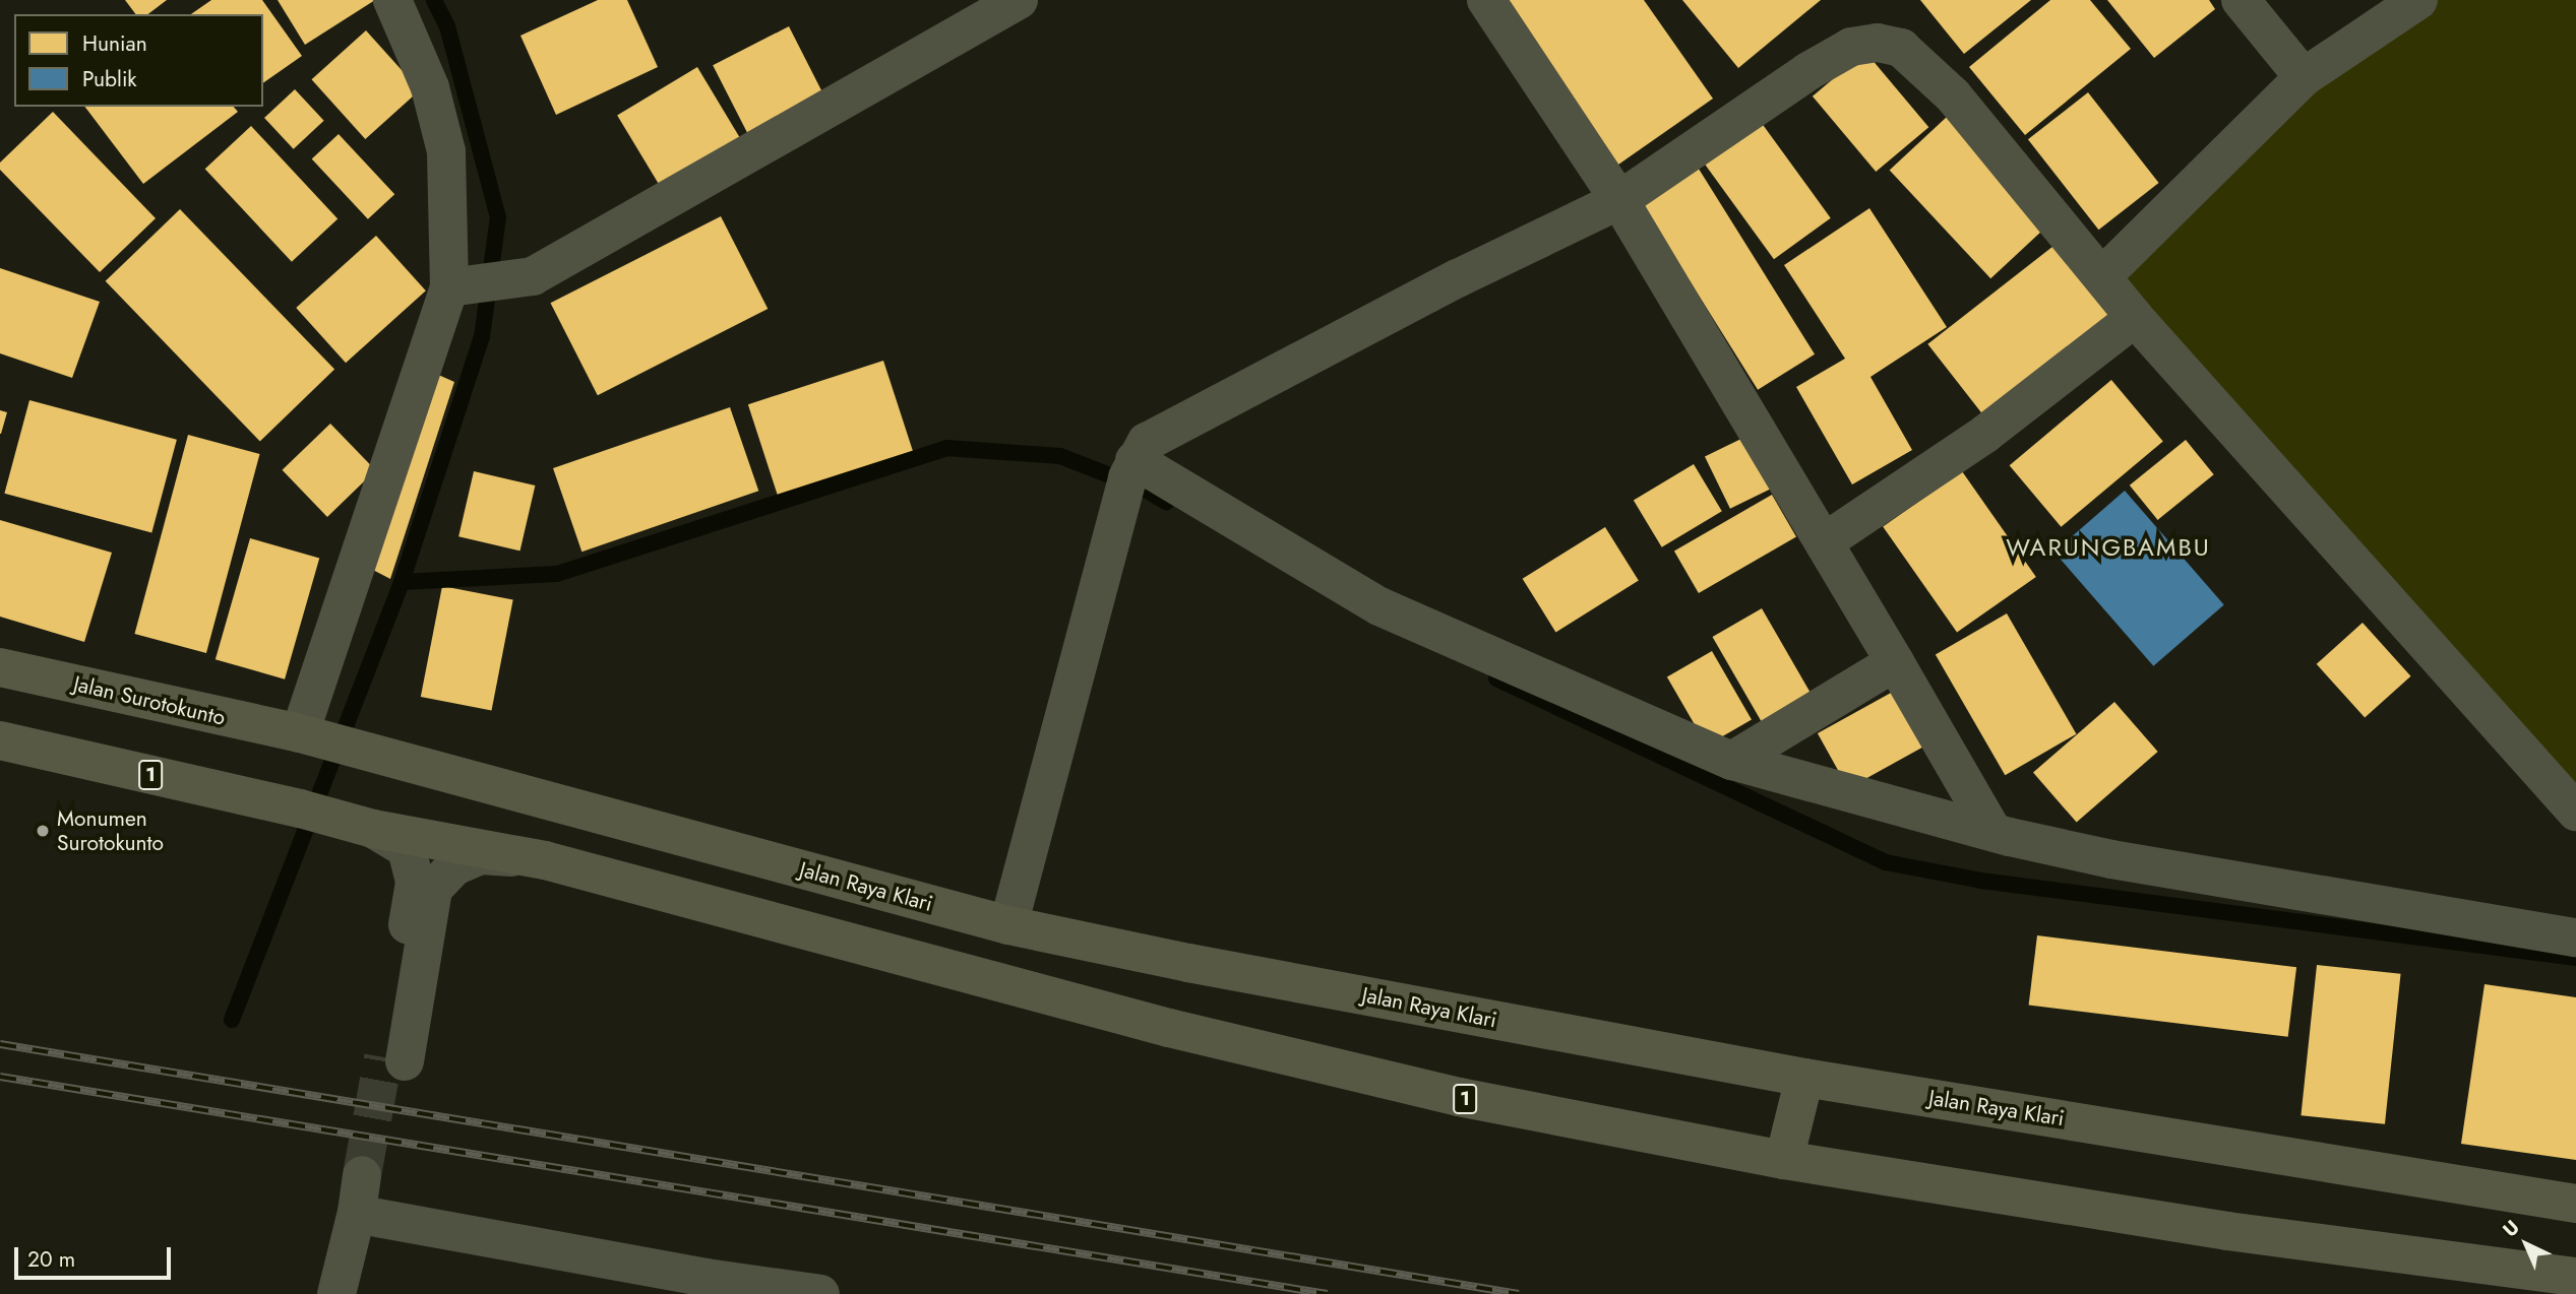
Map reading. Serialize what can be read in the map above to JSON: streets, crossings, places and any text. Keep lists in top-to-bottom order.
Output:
{
  "streets": {
    "main road": ["Jalan Surotokunto", "1", "Jalan Raya Klari"]
  },
  "crossings": [
    ["Jalan Surotokunto", "Jalan Raya Klari"]
  ],
  "districts": ["WARUNGBAMBU"],
  "places": ["Monumen Surotokunto"],
  "legend": ["Hunian", "Publik"],
  "scale_bar": "20 m",
  "north": "top left"
}
